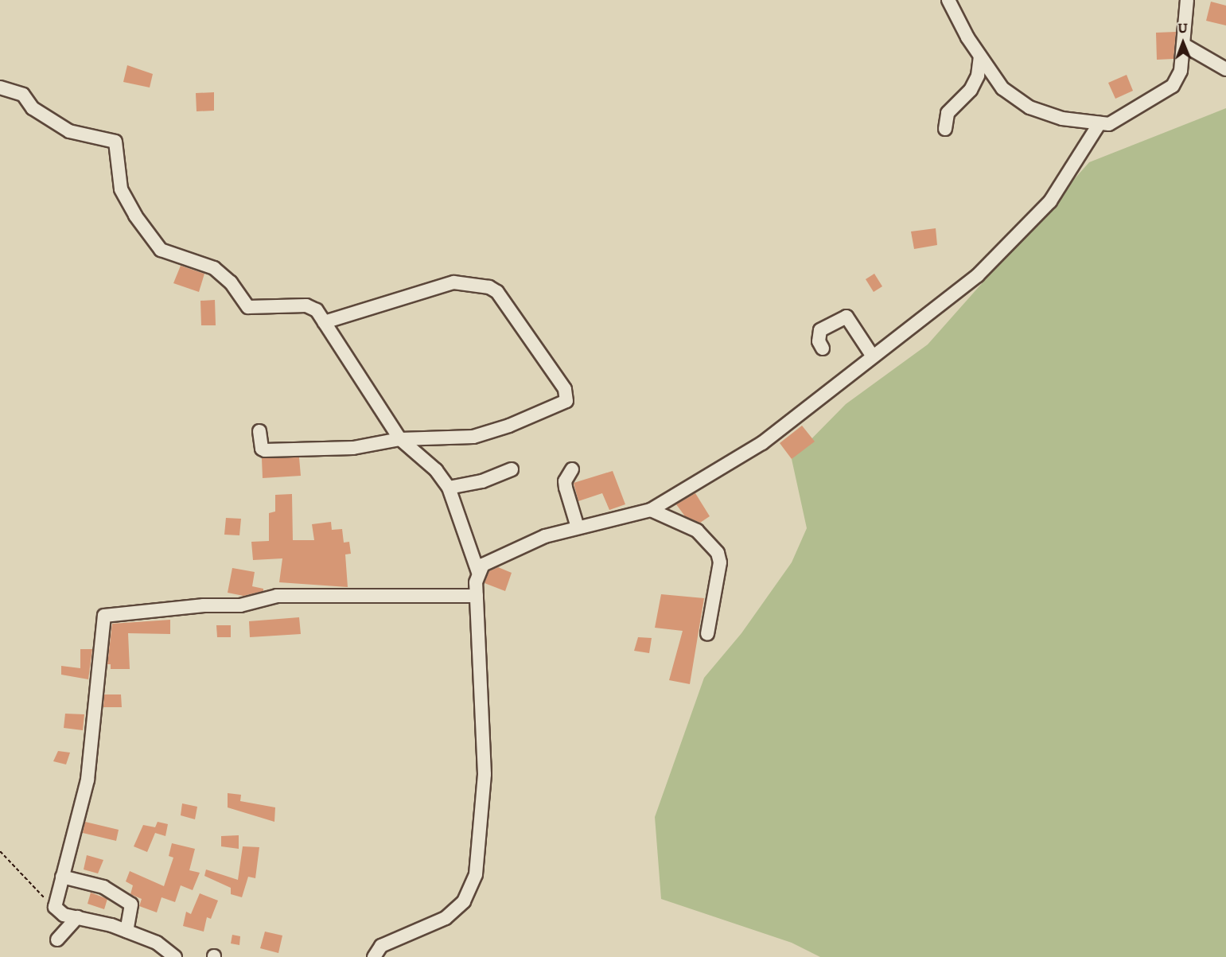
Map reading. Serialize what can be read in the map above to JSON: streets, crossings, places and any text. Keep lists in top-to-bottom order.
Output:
{
  "north": "top"
}
